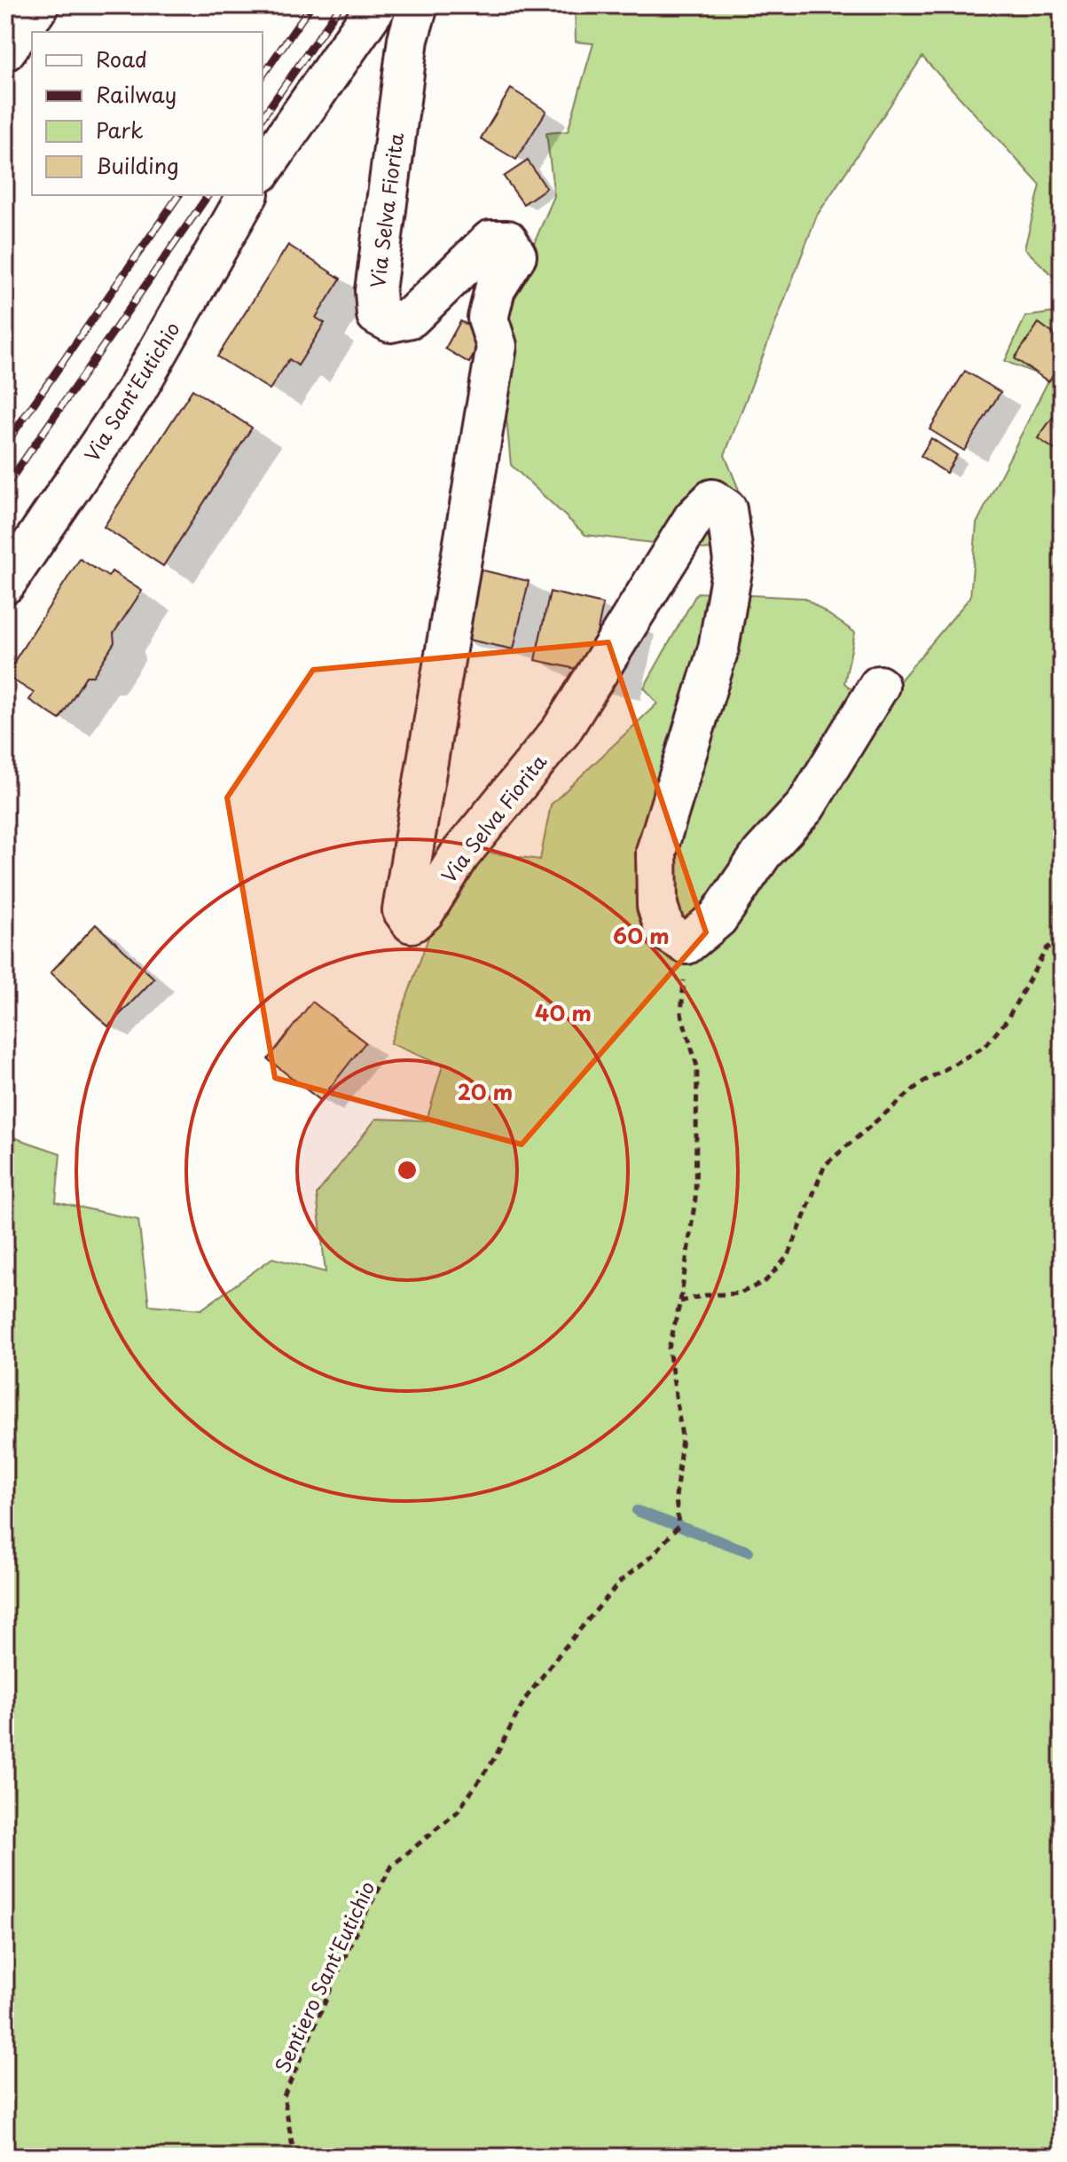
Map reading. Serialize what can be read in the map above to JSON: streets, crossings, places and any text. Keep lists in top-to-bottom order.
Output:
{
  "streets": {
    "street": ["Via Selva Fiorita", "Via Sant'Eutichio"],
    "path": ["Sentiero Sant'Eutichio"]
  },
  "crossings": [
    ["Via Selva Fiorita", "Sentiero Sant'Eutichio"]
  ],
  "legend": [
    "Road",
    "Railway",
    "Park",
    "Building"
  ],
  "rings": ["60 m", "40 m", "20 m"]
}
